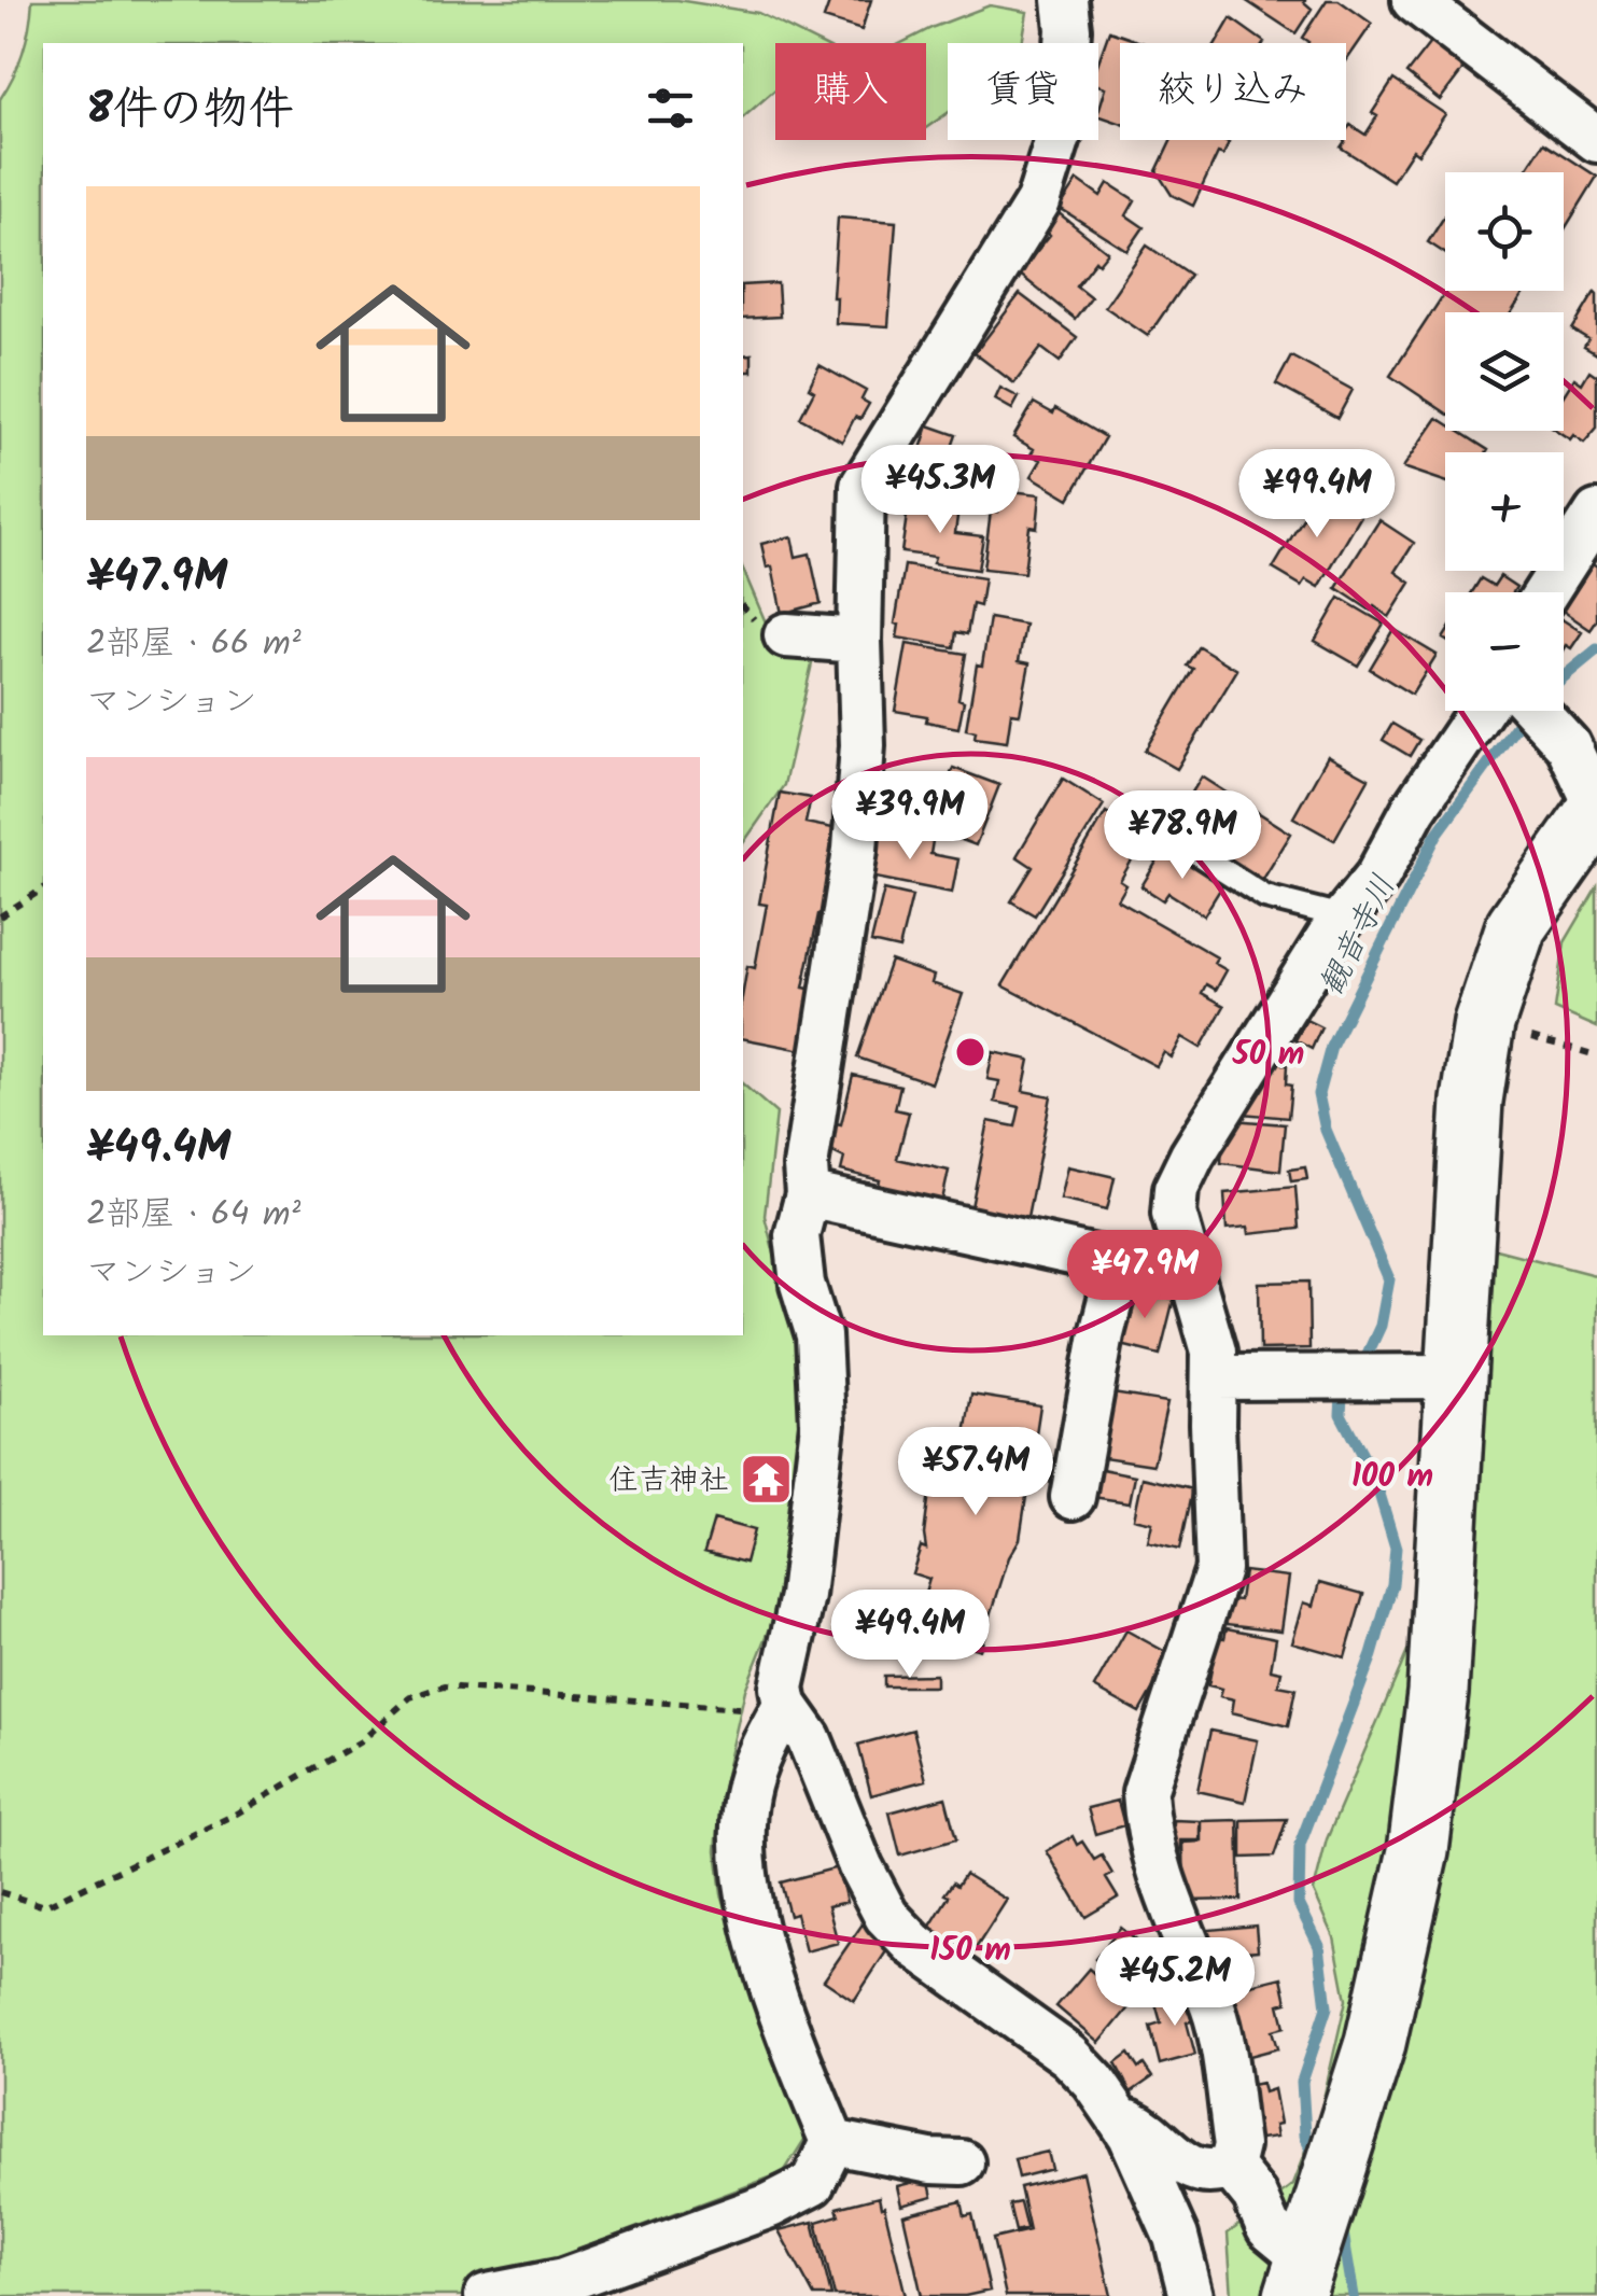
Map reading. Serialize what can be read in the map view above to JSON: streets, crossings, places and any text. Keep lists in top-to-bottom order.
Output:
{
  "water": ["観音寺川"],
  "places": {
    "temple": ["住吉神社"]
  },
  "page": {
    "chip": ["購入", "賃貸", "絞り込み"],
    "heading": "8件の物件",
    "map_buttons": ["+", "−"],
    "list": [
      {
        "name": "¥47.9M",
        "note": "2部屋 · 66 m² · マンション"
      },
      {
        "name": "¥49.4M",
        "note": "2部屋 · 64 m² · マンション"
      }
    ],
    "price": [
      "¥45.3M",
      "¥99.4M",
      "¥39.9M",
      "¥78.9M",
      "¥47.9M",
      "¥57.4M",
      "¥49.4M",
      "¥45.2M"
    ]
  },
  "rings": ["50 m", "100 m", "150 m"]
}
